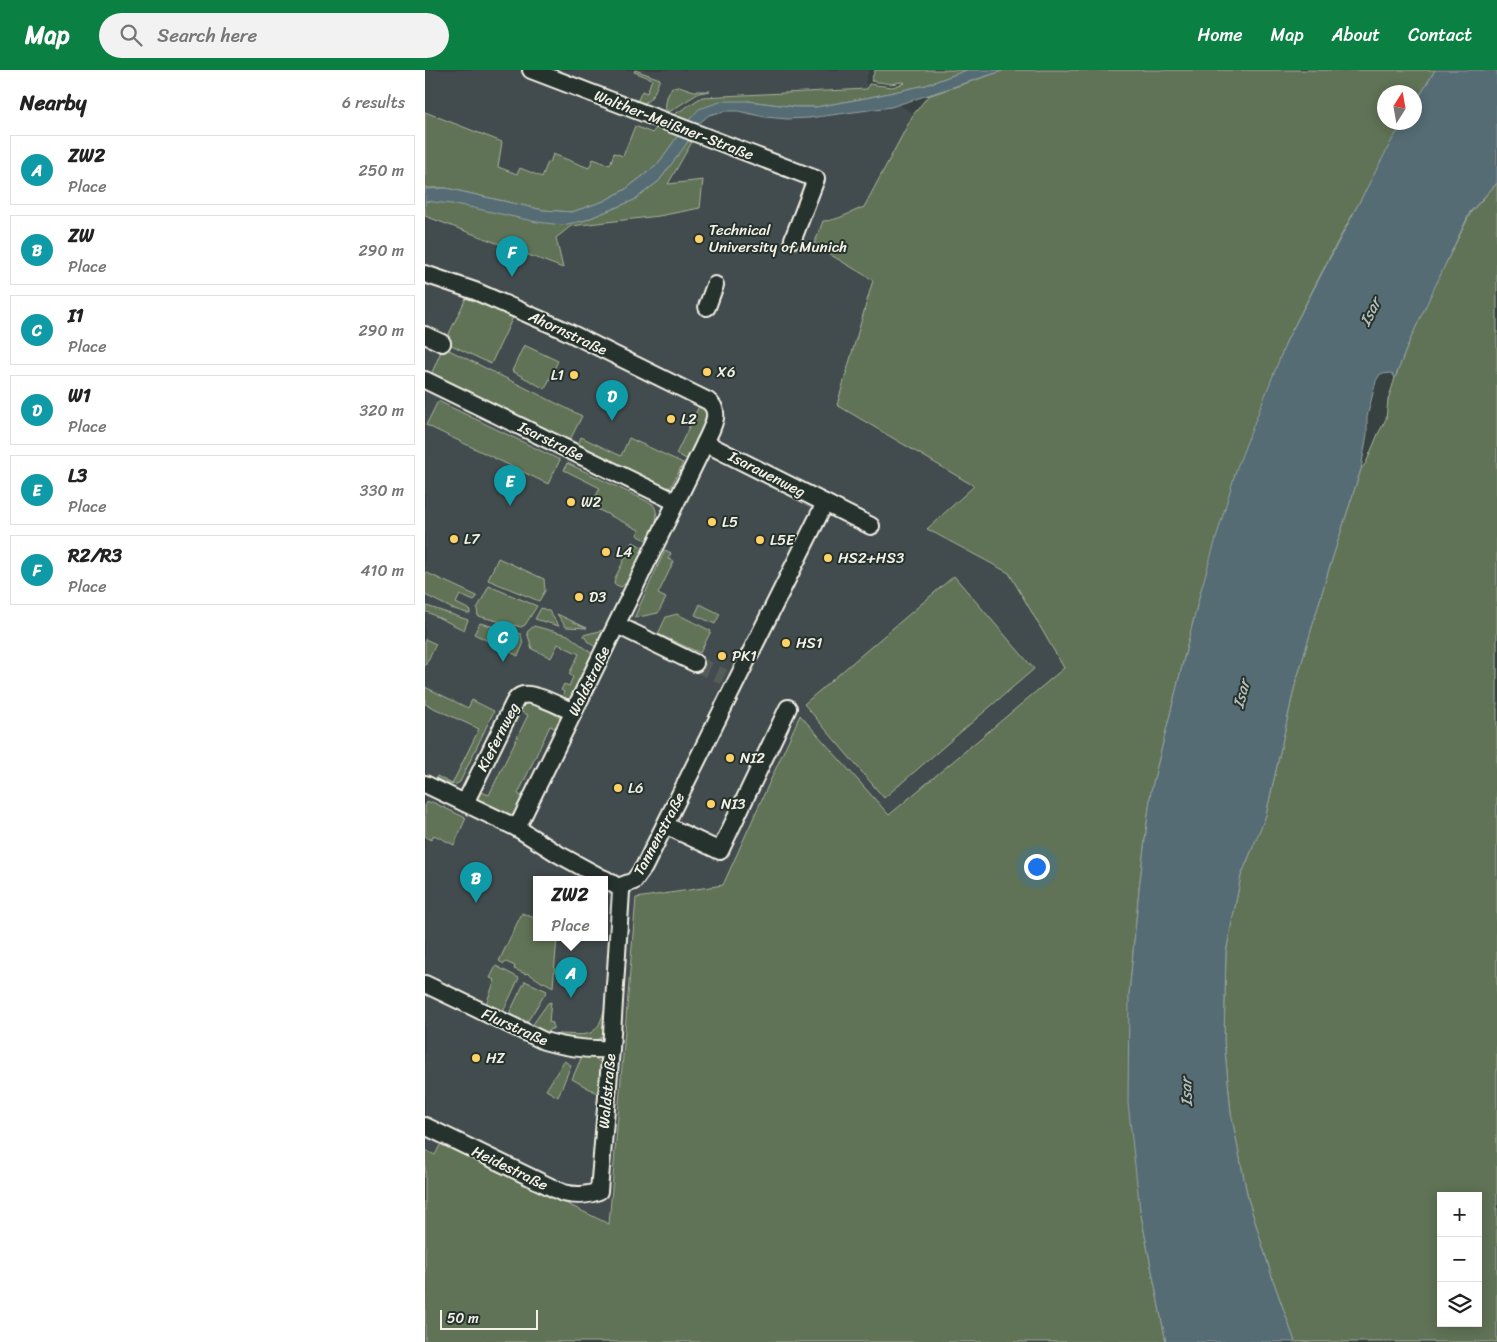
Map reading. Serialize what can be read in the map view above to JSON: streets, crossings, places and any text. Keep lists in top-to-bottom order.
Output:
{
  "streets": {
    "street": [
      "Walther-Meißner-Straße",
      "Ahornstraße",
      "Isarstraße",
      "Isarauenweg",
      "Waldstraße",
      "Kiefernweg",
      "Tannenstraße",
      "Flurstraße",
      "Heidestraße"
    ]
  },
  "crossings": [
    ["Ahornstraße", "Isarauenweg"],
    ["Ahornstraße", "Waldstraße"],
    ["Isarstraße", "Waldstraße"],
    ["Isarauenweg", "Waldstraße"],
    ["Isarauenweg", "Tannenstraße"],
    ["Waldstraße", "Kiefernweg"],
    ["Waldstraße", "Tannenstraße"],
    ["Waldstraße", "Flurstraße"],
    ["Waldstraße", "Heidestraße"]
  ],
  "water": ["Isar"],
  "places": [
    "Technical University of Munich",
    "X6",
    "L1",
    "L2",
    "W2",
    "L5",
    "L7",
    "L5E",
    "L4",
    "HS2+HS3",
    "D3",
    "HS1",
    "PK1",
    "NI2",
    "L6",
    "NI3",
    "HZ"
  ],
  "scale_bar": "50 m",
  "north": "top",
  "page": {
    "header": "Map",
    "search": "Search here",
    "nav": [
      "Home",
      "Map",
      "About",
      "Contact"
    ],
    "heading": ["Nearby", "6 results"],
    "list": [
      {
        "mark": "A",
        "name": "ZW2",
        "note": "Place",
        "value": "250 m"
      },
      {
        "mark": "B",
        "name": "ZW",
        "note": "Place",
        "value": "290 m"
      },
      {
        "mark": "C",
        "name": "I1",
        "note": "Place",
        "value": "290 m"
      },
      {
        "mark": "D",
        "name": "W1",
        "note": "Place",
        "value": "320 m"
      },
      {
        "mark": "E",
        "name": "L3",
        "note": "Place",
        "value": "330 m"
      },
      {
        "mark": "F",
        "name": "R2/R3",
        "note": "Place",
        "value": "410 m"
      }
    ],
    "pins": [
      "F",
      "D",
      "E",
      "C",
      "B",
      "A"
    ],
    "popup": ["ZW2", "Place"],
    "map_buttons": ["+", "−"],
    "scale": "50 m"
  }
}
